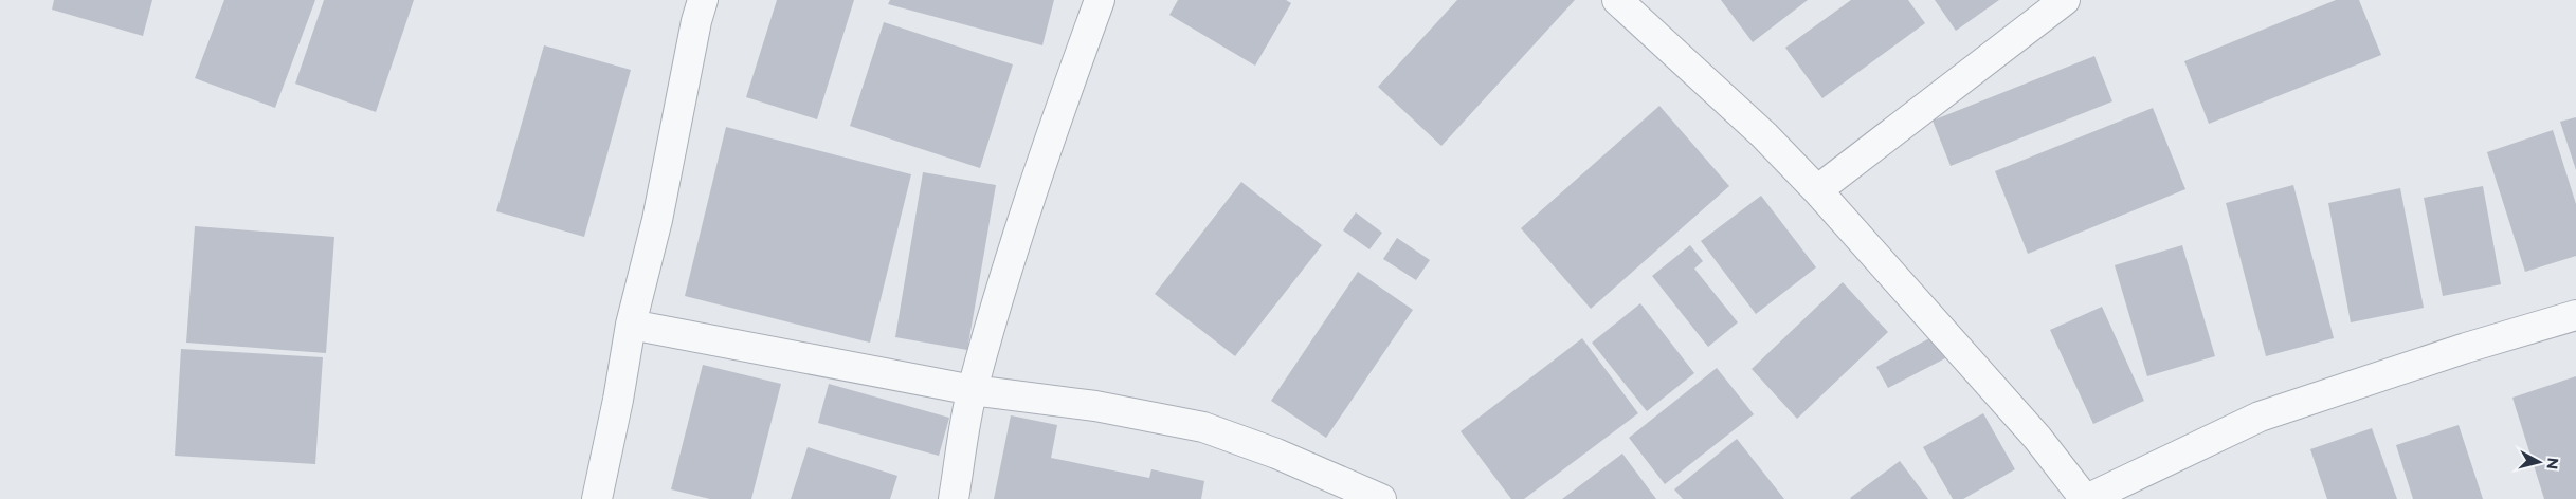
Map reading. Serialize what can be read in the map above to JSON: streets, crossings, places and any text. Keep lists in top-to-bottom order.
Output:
{
  "north": "right"
}
